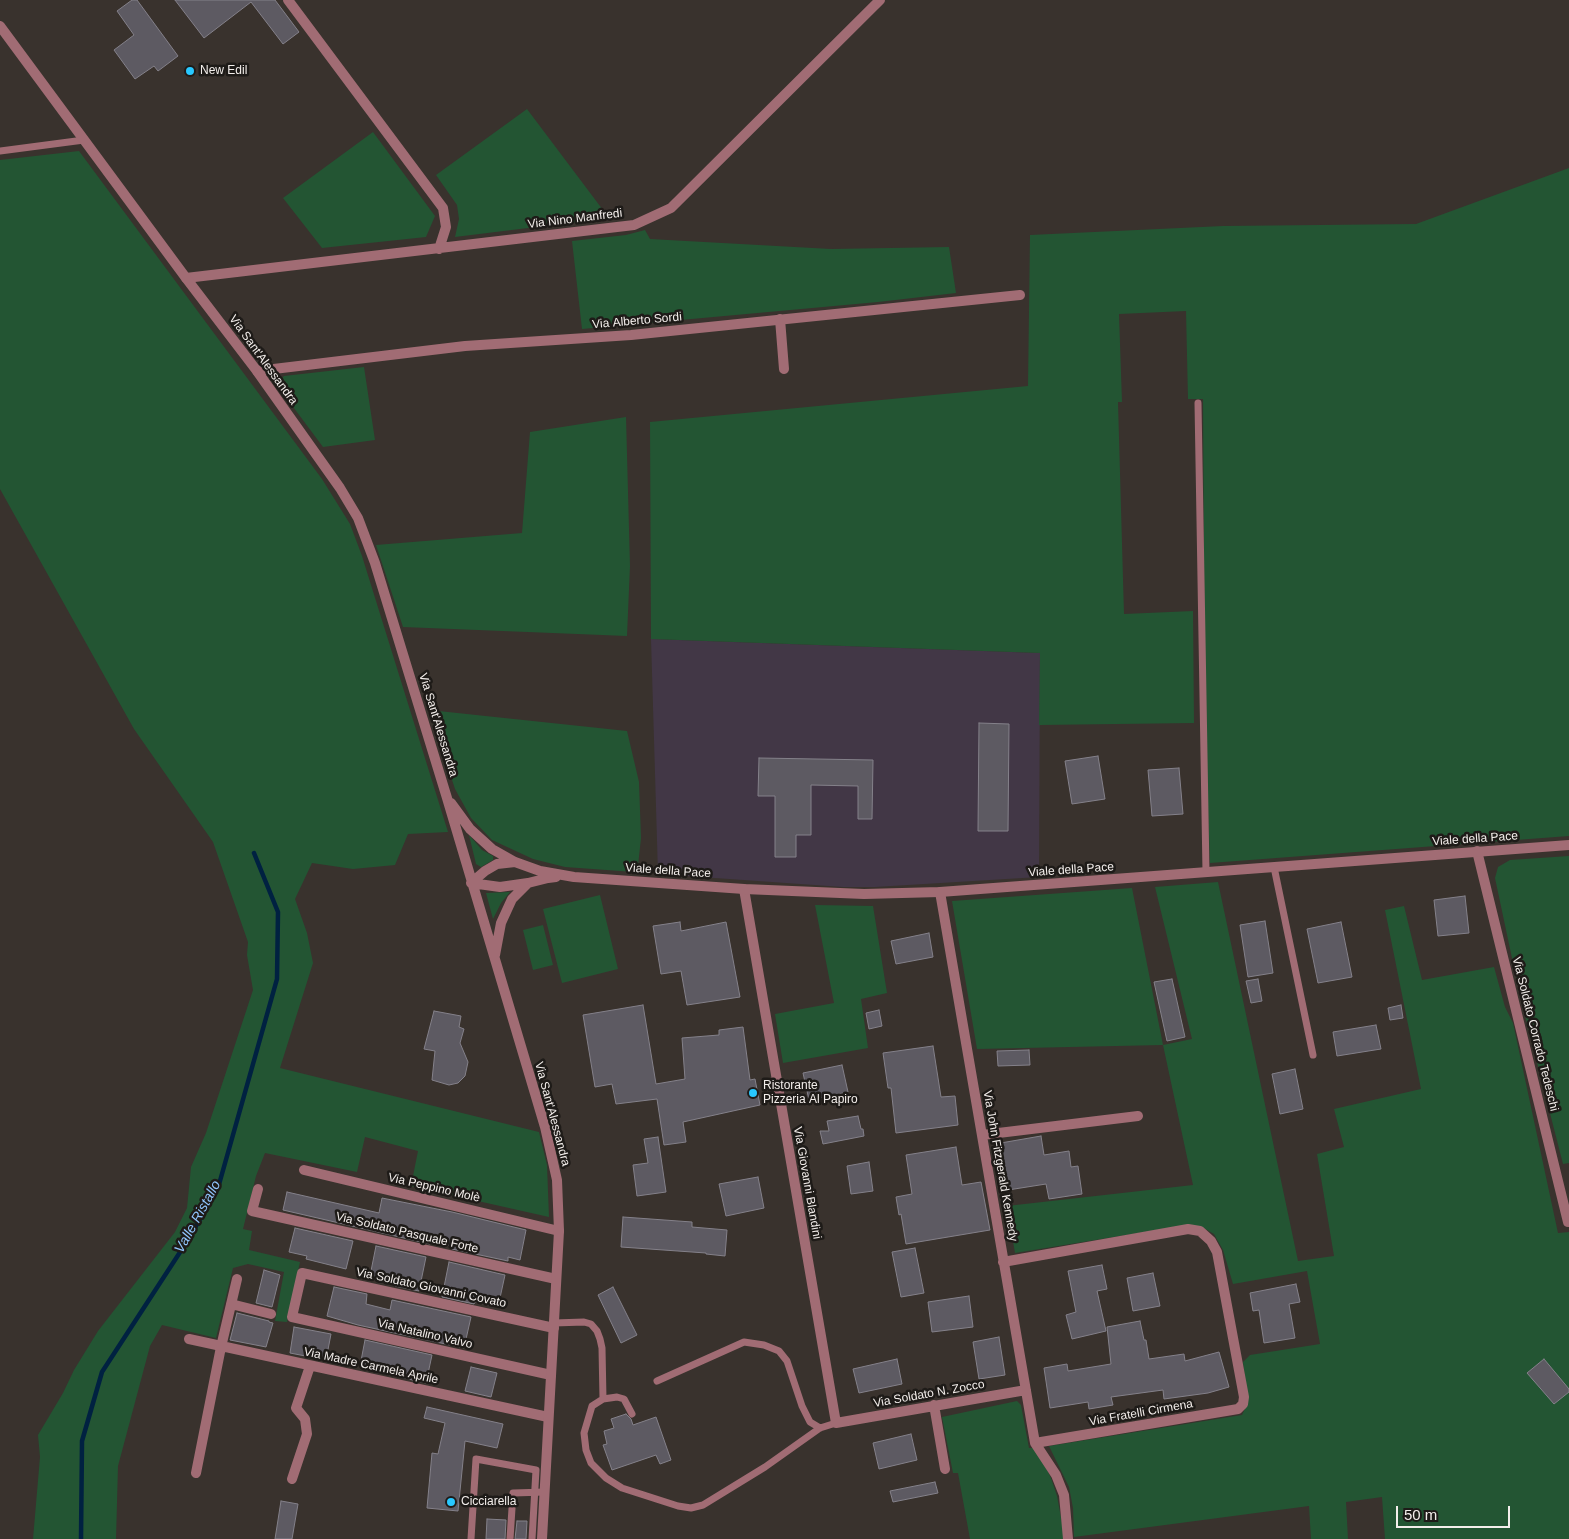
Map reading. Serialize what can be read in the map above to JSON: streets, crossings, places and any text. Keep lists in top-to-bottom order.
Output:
{
  "streets": {
    "street": [
      "Via Nino Manfredi",
      "Via Alberto Sordi",
      "Via Sant'Alessandra",
      "Viale della Pace",
      "Via Soldato Corrado Tedeschi",
      "Via John Fitzgerald Kennedy",
      "Via Giovanni Blandini",
      "Via Peppino Molè",
      "Via Soldato Pasquale Forte",
      "Via Soldato Giovanni Covato",
      "Via Natalino Valvo",
      "Via Madre Carmela Aprile",
      "Via Soldato N. Zocco",
      "Via Fratelli Cirmena"
    ]
  },
  "crossings": [
    ["Via Nino Manfredi", "Via Sant'Alessandra"],
    ["Via Alberto Sordi", "Via Sant'Alessandra"],
    ["Via Sant'Alessandra", "Via Peppino Molè"],
    ["Via Sant'Alessandra", "Via Soldato Pasquale Forte"],
    ["Via Sant'Alessandra", "Via Soldato Giovanni Covato"],
    ["Via Sant'Alessandra", "Via Natalino Valvo"],
    ["Via Sant'Alessandra", "Via Madre Carmela Aprile"],
    ["Viale della Pace", "Via Soldato Corrado Tedeschi"],
    ["Viale della Pace", "Via John Fitzgerald Kennedy"],
    ["Viale della Pace", "Via Giovanni Blandini"],
    ["Via John Fitzgerald Kennedy", "Via Soldato N. Zocco"],
    ["Via John Fitzgerald Kennedy", "Via Fratelli Cirmena"],
    ["Via Giovanni Blandini", "Via Soldato N. Zocco"],
    ["Via Soldato Giovanni Covato", "Via Natalino Valvo"]
  ],
  "water": ["Valle Ristallo"],
  "places": ["New Edil", "Ristorante Pizzeria Al Papiro", "Cicciarella"],
  "scale_bar": "50 m"
}
